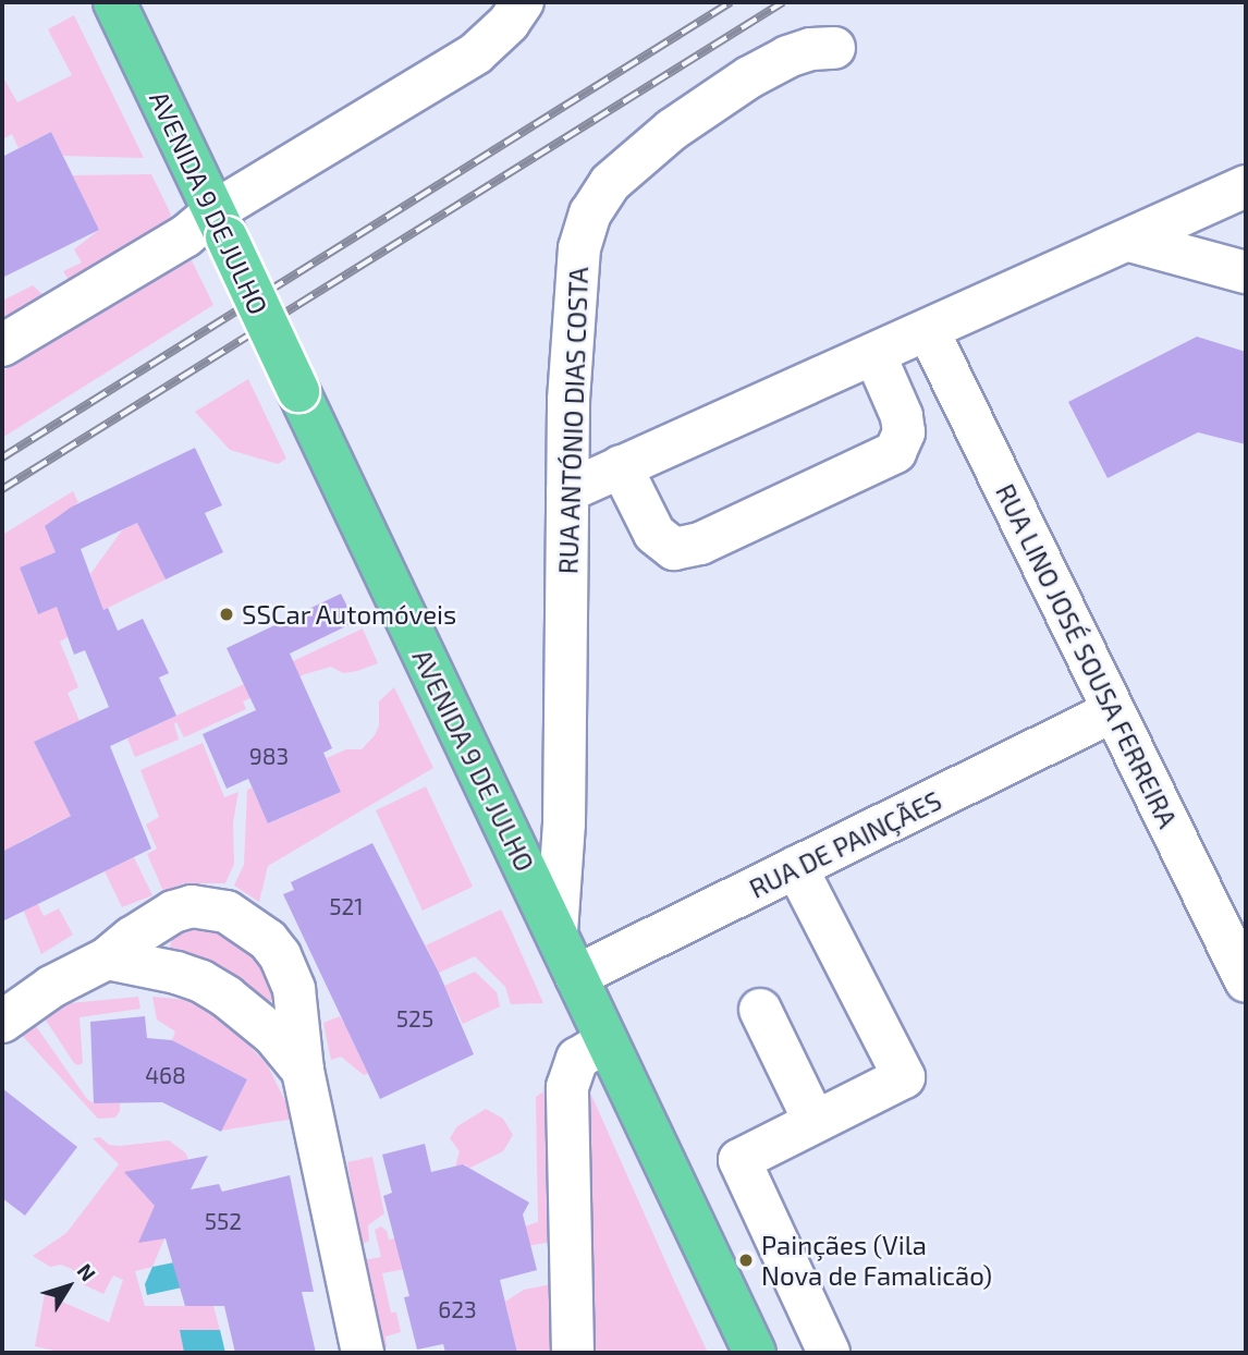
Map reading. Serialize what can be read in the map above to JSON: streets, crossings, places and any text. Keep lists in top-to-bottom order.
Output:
{
  "streets": {
    "main road": ["AVENIDA 9 DE JULHO"],
    "street": ["RUA ANTÓNIO DIAS COSTA", "RUA LINO JOSÉ SOUSA FERREIRA", "RUA DE PAINÇÃES"]
  },
  "crossings": [
    ["AVENIDA 9 DE JULHO", "RUA ANTÓNIO DIAS COSTA"],
    ["AVENIDA 9 DE JULHO", "RUA DE PAINÇÃES"],
    ["RUA LINO JOSÉ SOUSA FERREIRA", "RUA DE PAINÇÃES"]
  ],
  "places": ["SSCar Automóveis", "Painçães (Vila Nova de Famalicão)"],
  "house_numbers": [
    "983",
    "521",
    "525",
    "468",
    "552",
    "623"
  ],
  "north": "top right"
}
